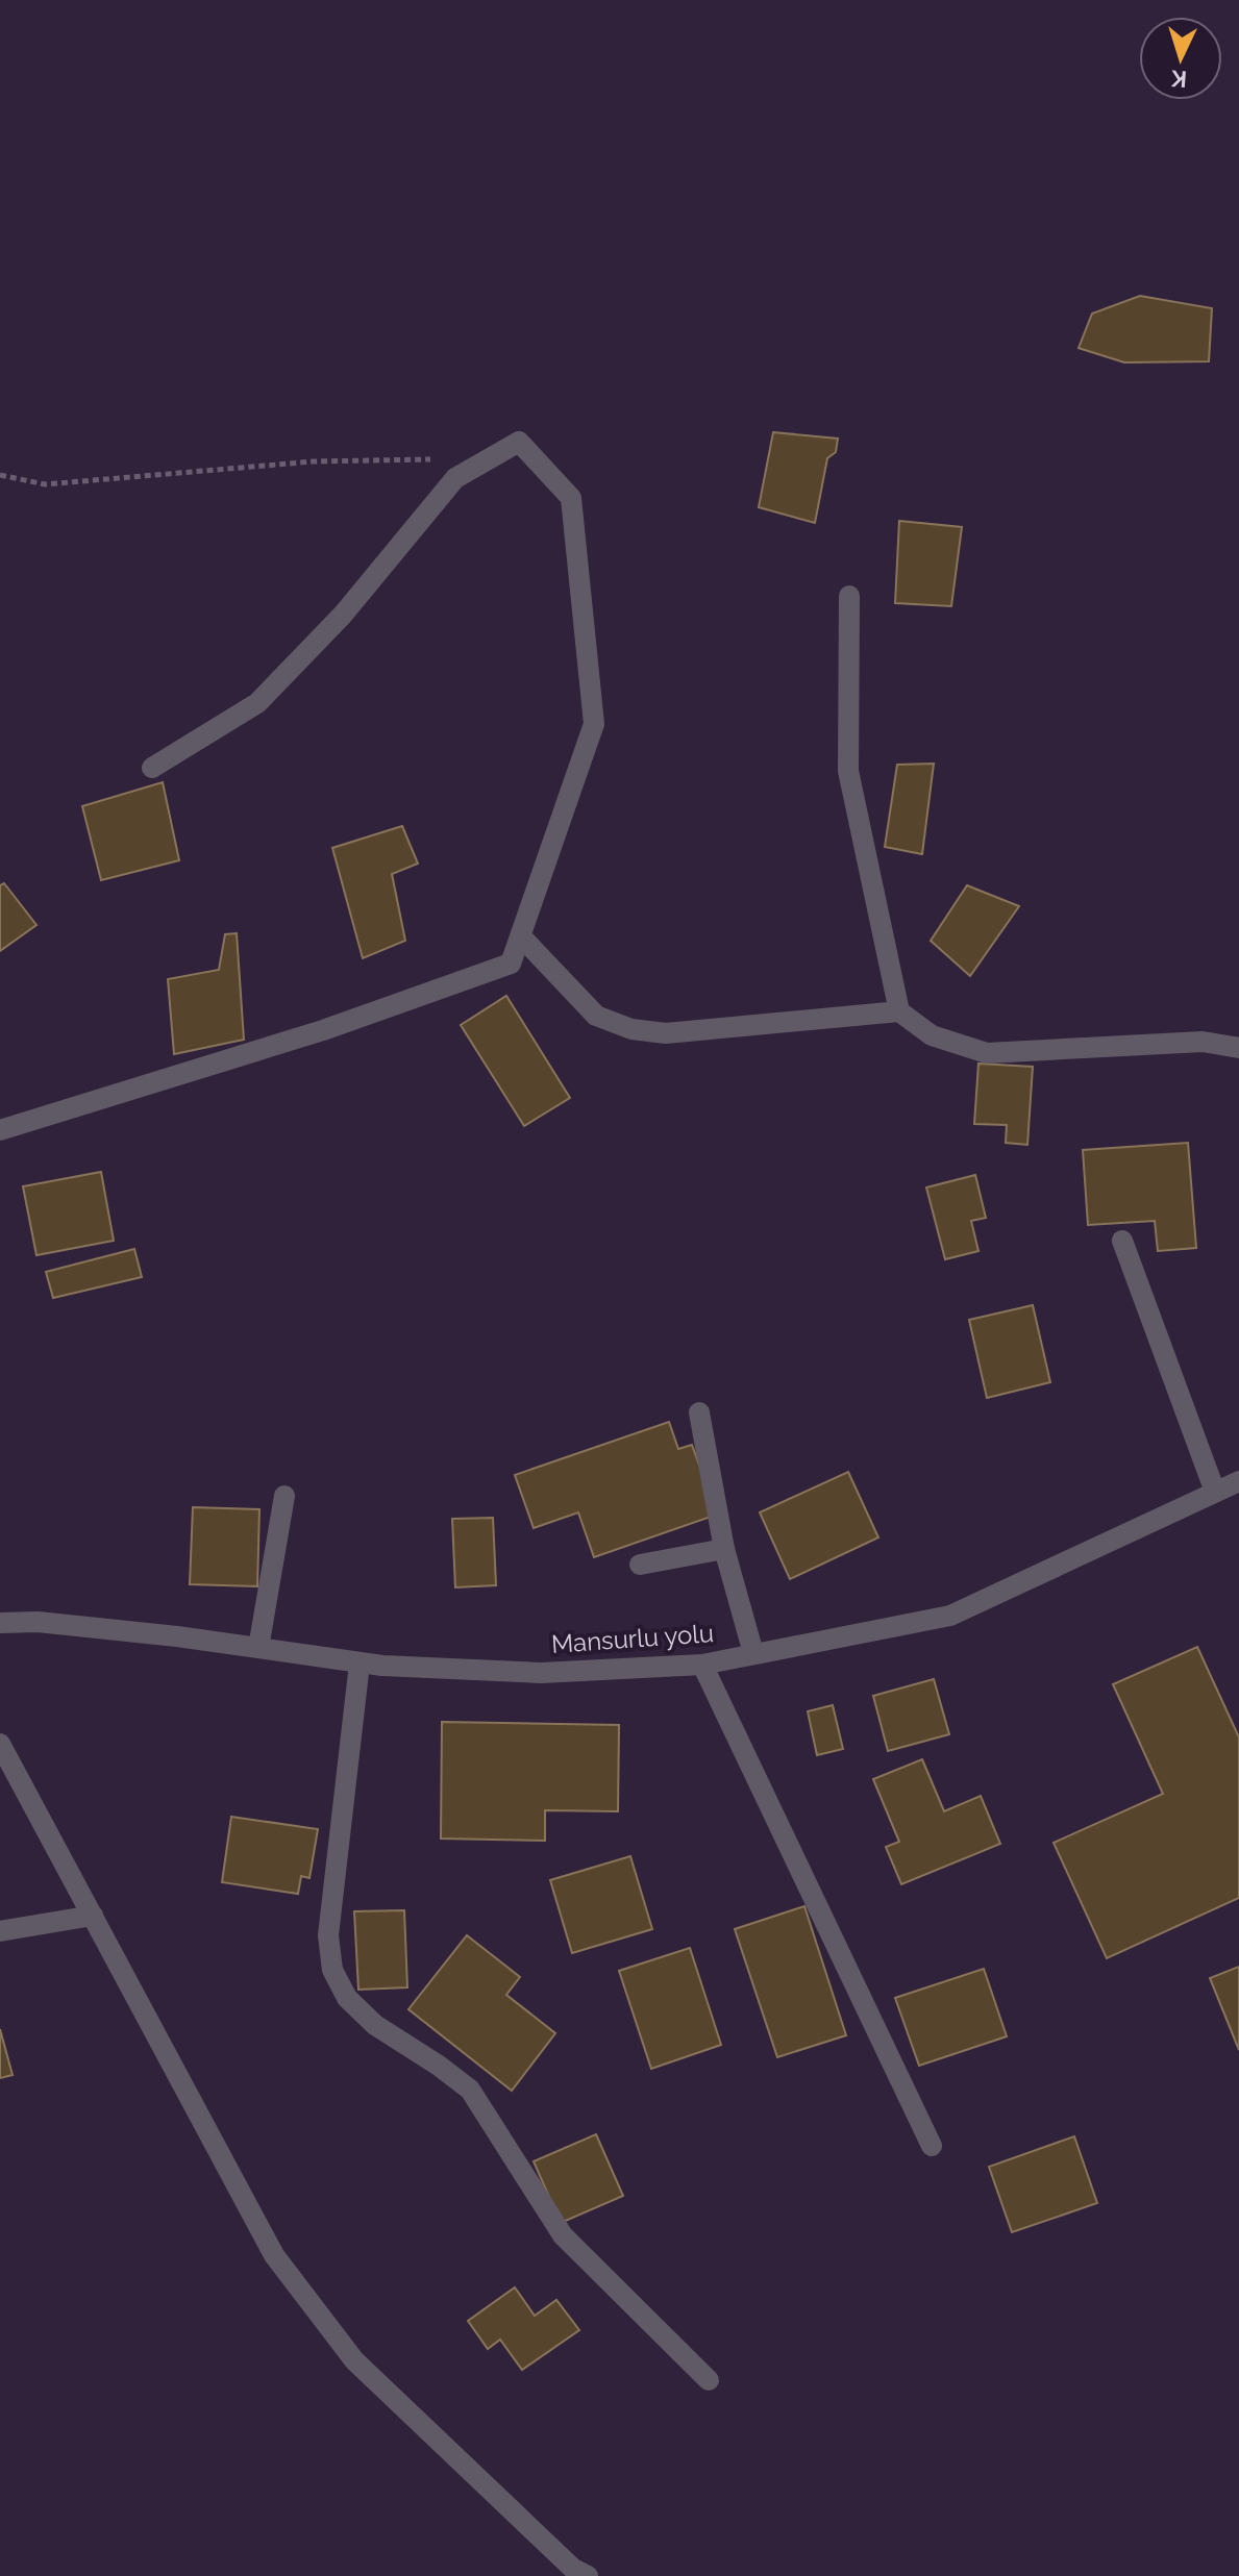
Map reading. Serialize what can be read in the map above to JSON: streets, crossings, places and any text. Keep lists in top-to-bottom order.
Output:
{
  "streets": {
    "street": ["Mansurlu yolu"]
  },
  "north": "bottom"
}
